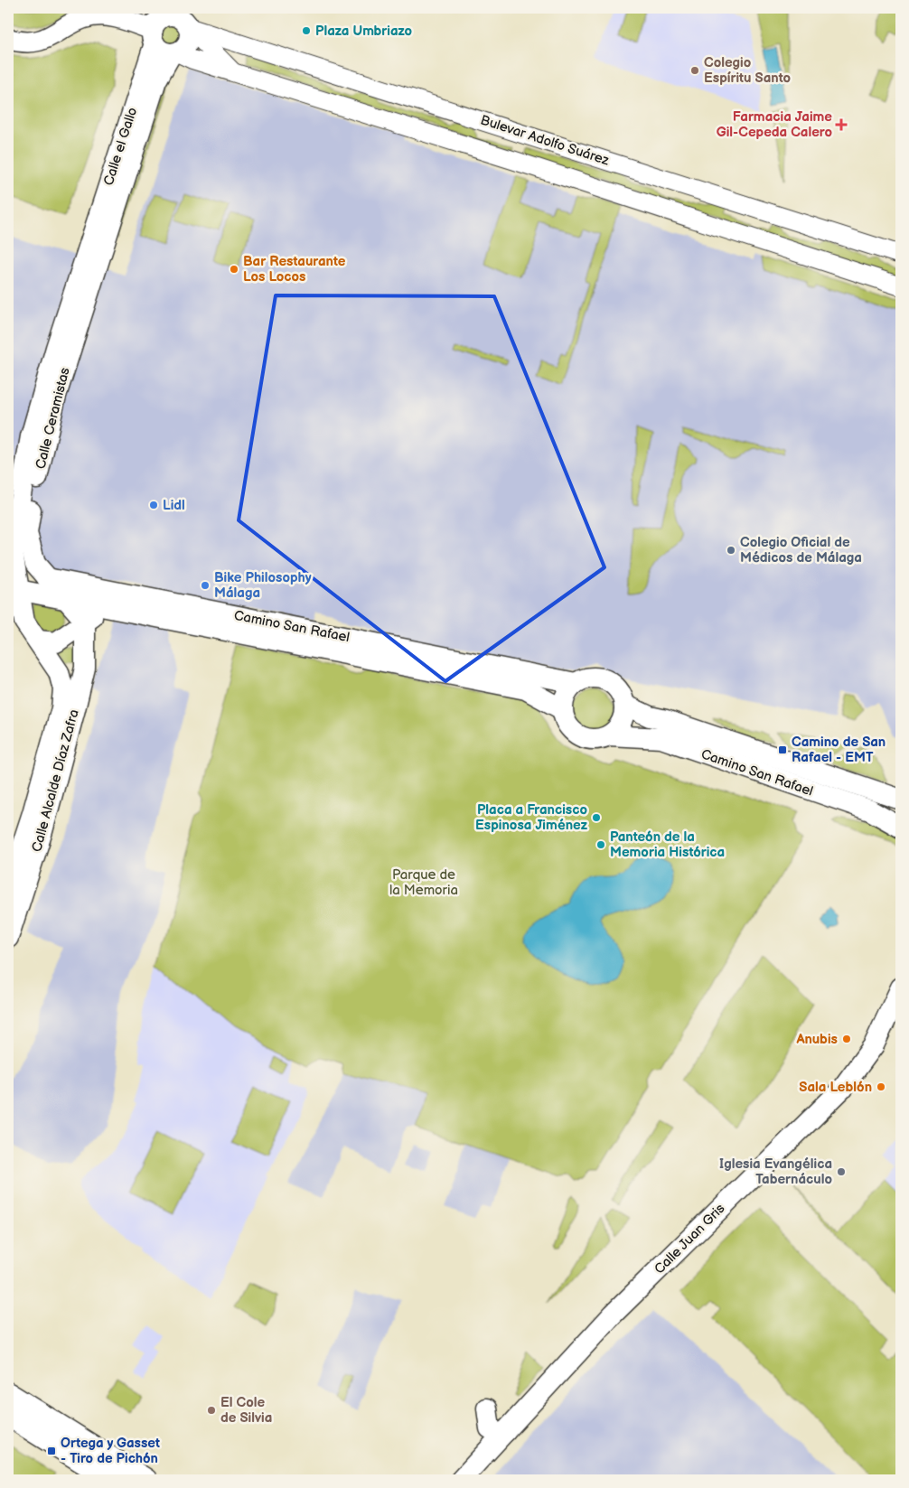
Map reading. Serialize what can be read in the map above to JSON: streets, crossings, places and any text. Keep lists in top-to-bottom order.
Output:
{
  "streets": {
    "main road": [
      "Calle el Gallo",
      "Calle Ceramistas",
      "Camino San Rafael",
      "Calle Alcalde Díaz Zafra",
      "Calle Juan Gris"
    ],
    "street": ["Bulevar Adolfo Suárez"]
  },
  "crossings": [
    ["Bulevar Adolfo Suárez", "Calle el Gallo"],
    ["Calle el Gallo", "Calle Ceramistas"],
    ["Calle Ceramistas", "Camino San Rafael"],
    ["Calle Ceramistas", "Calle Alcalde Díaz Zafra"]
  ],
  "parks": ["Parque de la Memoria"],
  "places": {
    "other": [
      "Plaza Umbriazo",
      "Colegio Espíritu Santo",
      "Bar Restaurante Los Locos",
      "Lidl",
      "Colegio Oficial de Médicos de Málaga",
      "Bike Philosophy Málaga",
      "Placa a Francisco Espinosa Jiménez",
      "Panteón de la Memoria Histórica",
      "Anubis",
      "Sala Leblón",
      "Iglesia Evangélica Tabernáculo",
      "El Cole de Silvia"
    ],
    "health": ["Farmacia Jaime Gil-Cepeda Calero"],
    "transit": ["Camino de San Rafael - EMT", "Ortega y Gasset - Tiro de Pichón"]
  }
}
